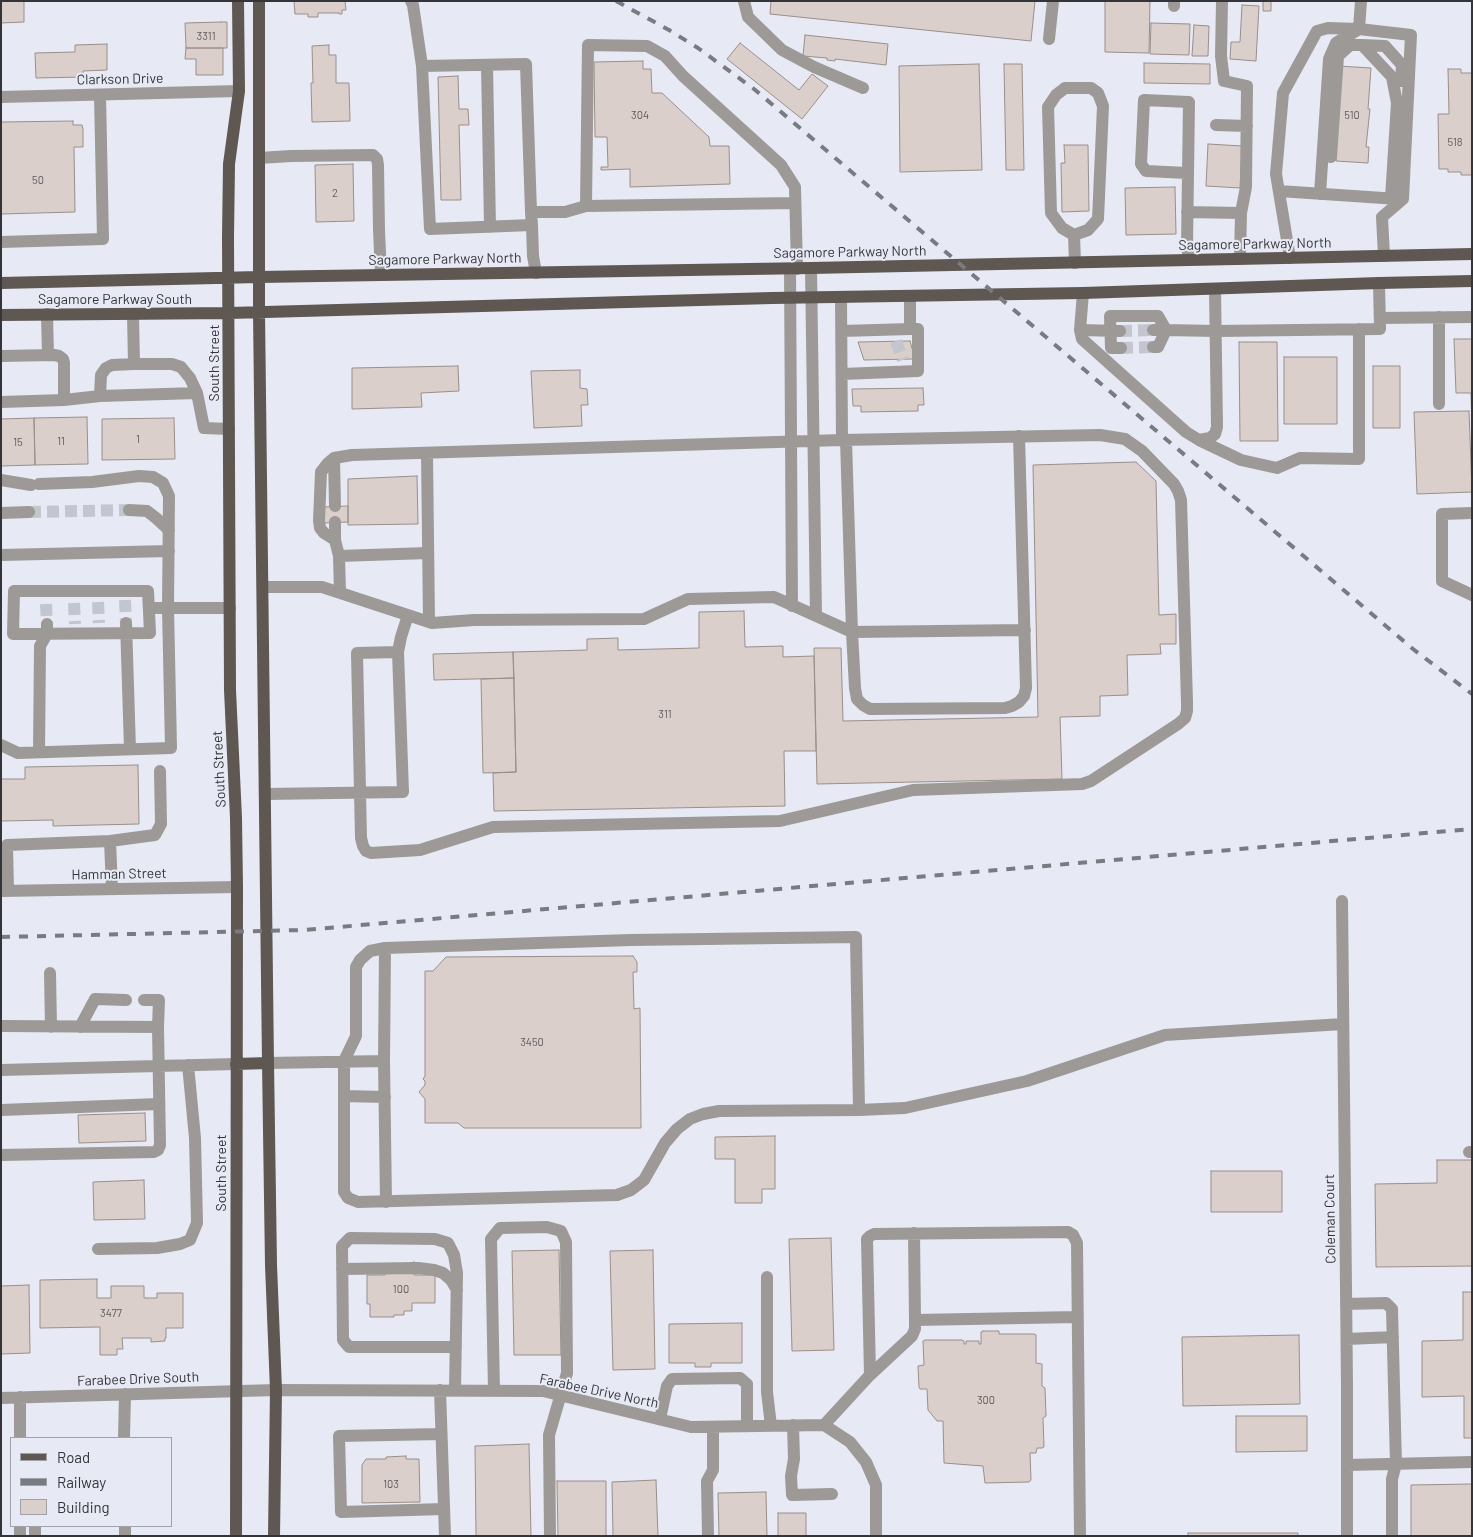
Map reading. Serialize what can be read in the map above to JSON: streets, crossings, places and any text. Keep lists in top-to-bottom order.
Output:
{
  "streets": {
    "main road": ["Sagamore Parkway North", "Sagamore Parkway South", "South Street"],
    "street": [
      "Clarkson Drive",
      "Hamman Street",
      "Coleman Court",
      "Farabee Drive South",
      "Farabee Drive North"
    ]
  },
  "crossings": [
    ["Clarkson Drive", "South Street"],
    ["Sagamore Parkway North", "Sagamore Parkway South"],
    ["Sagamore Parkway North", "South Street"],
    ["Sagamore Parkway South", "South Street"],
    ["South Street", "Hamman Street"],
    ["South Street", "Farabee Drive South"],
    ["Farabee Drive South", "Farabee Drive North"]
  ],
  "house_numbers": [
    "3311",
    "304",
    "510",
    "518",
    "50",
    "2",
    "1",
    "11",
    "15",
    "311",
    "3450",
    "100",
    "3477",
    "300",
    "103"
  ],
  "legend": ["Road", "Railway", "Building"]
}
